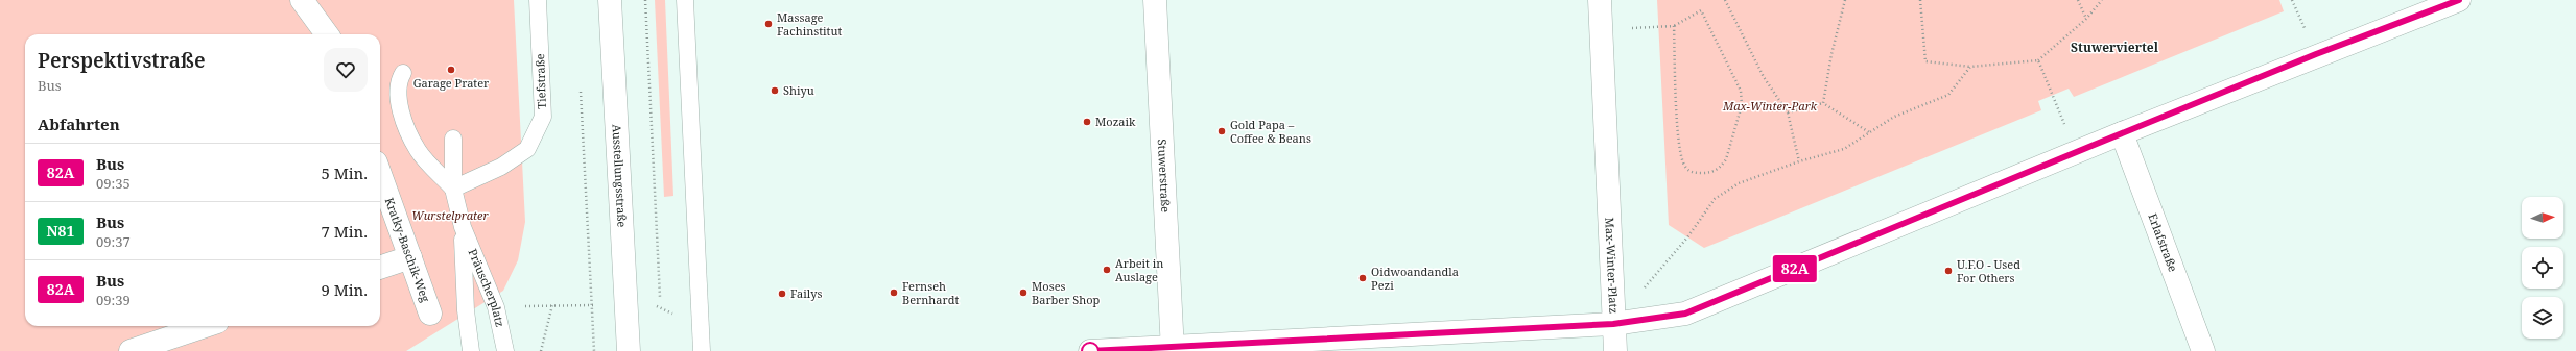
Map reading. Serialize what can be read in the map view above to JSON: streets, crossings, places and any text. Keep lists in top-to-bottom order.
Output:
{
  "streets": {
    "street": [
      "Ausstellungsstraße",
      "Stuwerstraße",
      "Erlafstraße",
      "Kratky-Baschik-Weg",
      "Max-Winter-Platz"
    ],
    "lane": ["Tiefstraße", "Präuscherplatz"]
  },
  "crossings": [
    ["Tiefstraße", "Präuscherplatz"],
    ["Erlafstraße", "Max-Winter-Platz"]
  ],
  "districts": ["Stuwerviertel"],
  "parks": ["Max-Winter-Park", "Wurstelprater"],
  "places": [
    "Massage Fachinstitut",
    "Garage Prater",
    "Shiyu",
    "Mozaik",
    "Gold Papa – Coffee & Beans",
    "Arbeit in Auslage",
    "U.F.O - Used For Others",
    "Oidwoandandla Pezi",
    "Fernseh Bernhardt",
    "Moses Barber Shop",
    "Failys"
  ],
  "lines": ["bus line 82A"],
  "north": "right",
  "page": {
    "on_map": "82A",
    "heading": [
      ["Perspektivstraße", "Bus"],
      "Abfahrten"
    ],
    "list": [
      {
        "mark": "82A",
        "name": "Bus",
        "note": "09:35",
        "value": "5 Min."
      },
      {
        "mark": "N81",
        "name": "Bus",
        "note": "09:37",
        "value": "7 Min."
      },
      {
        "mark": "82A",
        "name": "Bus",
        "note": "09:39",
        "value": "9 Min."
      }
    ]
  }
}
